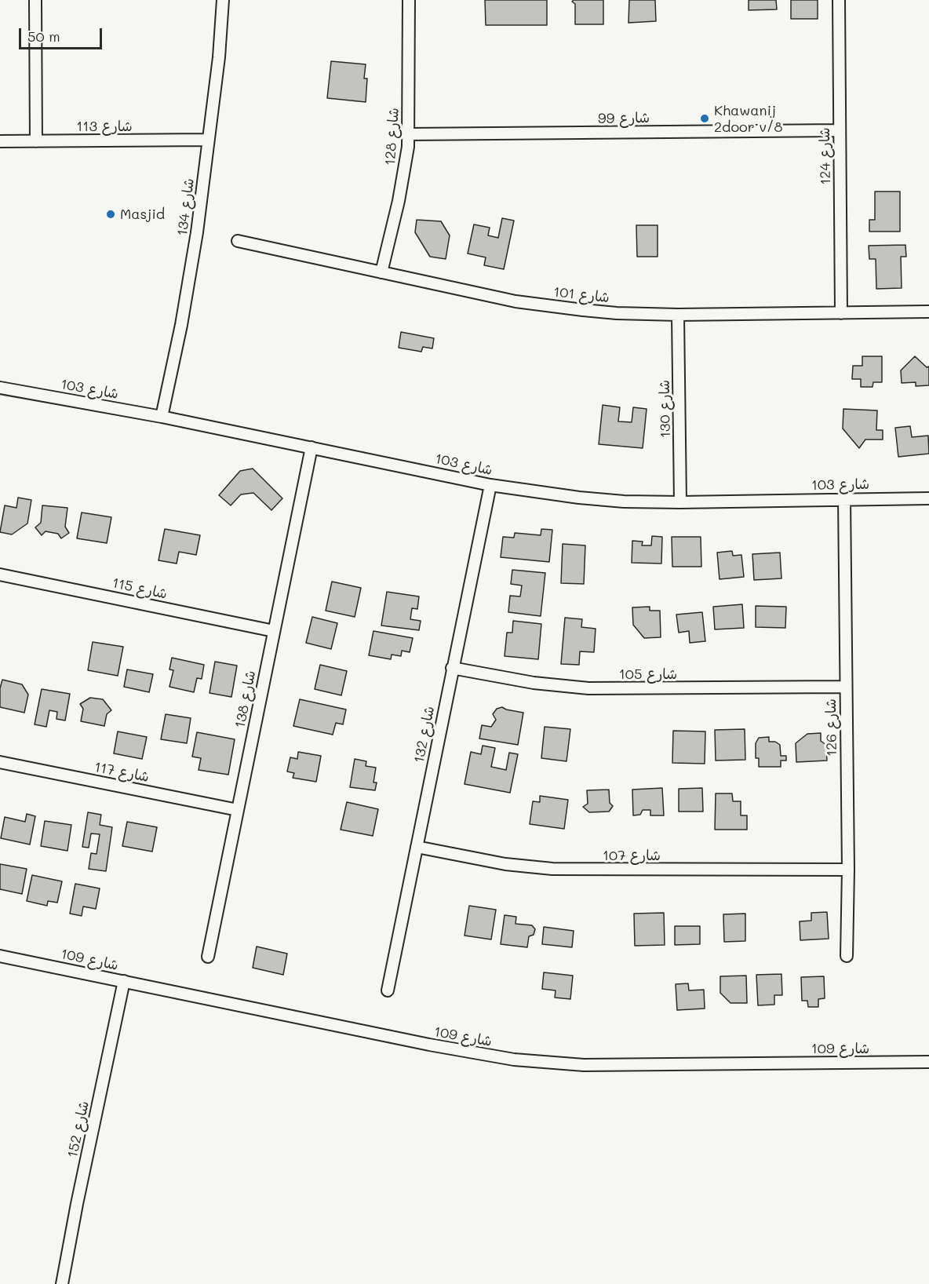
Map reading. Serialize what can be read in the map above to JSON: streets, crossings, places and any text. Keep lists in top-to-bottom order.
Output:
{
  "streets": {
    "street": [
      "شارع 99",
      "شارع 113",
      "شارع 128",
      "شارع 124",
      "شارع 134",
      "شارع 101",
      "شارع 103",
      "شارع 130",
      "شارع 115",
      "شارع 105",
      "شارع 138",
      "شارع 126",
      "شارع 132",
      "شارع 117",
      "شارع 107",
      "شارع 109",
      "شارع 152"
    ]
  },
  "crossings": [
    ["شارع 99", "شارع 128"],
    ["شارع 99", "شارع 124"],
    ["شارع 113", "شارع 134"],
    ["شارع 128", "شارع 101"],
    ["شارع 124", "شارع 101"],
    ["شارع 134", "شارع 103"],
    ["شارع 101", "شارع 130"],
    ["شارع 103", "شارع 130"],
    ["شارع 103", "شارع 138"],
    ["شارع 103", "شارع 126"],
    ["شارع 103", "شارع 132"],
    ["شارع 115", "شارع 138"],
    ["شارع 105", "شارع 126"],
    ["شارع 105", "شارع 132"],
    ["شارع 138", "شارع 117"],
    ["شارع 126", "شارع 107"],
    ["شارع 132", "شارع 107"],
    ["شارع 109", "شارع 152"]
  ],
  "places": ["Khawanij 2door v/8", "Masjid"],
  "scale_bar": "50 m"
}
